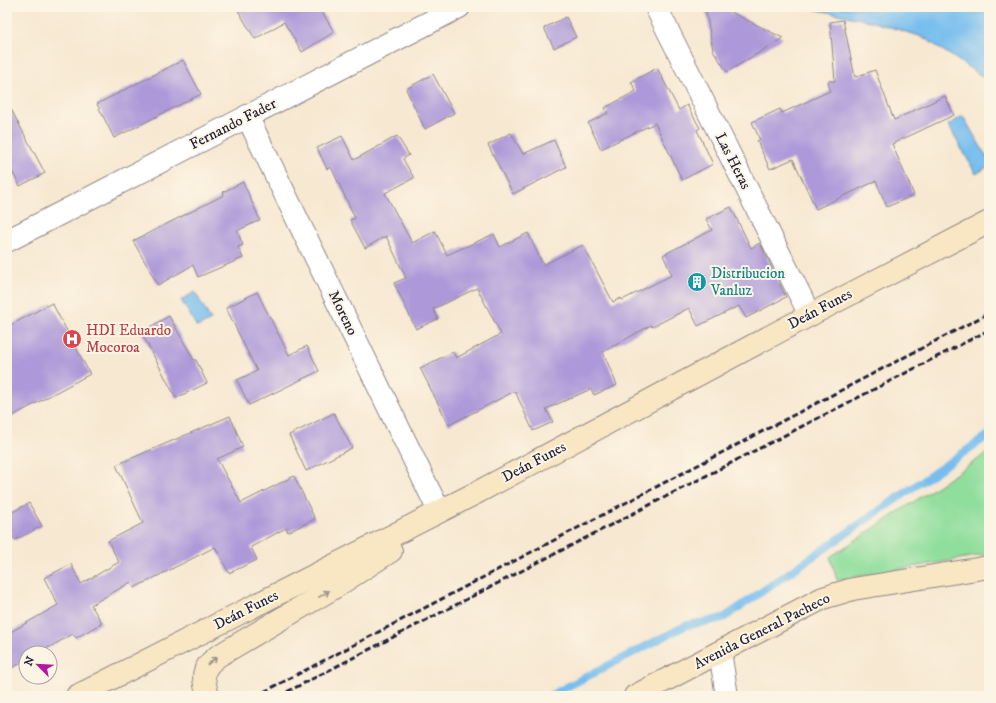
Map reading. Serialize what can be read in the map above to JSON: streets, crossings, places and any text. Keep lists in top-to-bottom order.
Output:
{
  "streets": {
    "main road": ["Deán Funes", "Avenida General Pacheco"],
    "street": ["Fernando Fader", "Las Heras", "Moreno"]
  },
  "crossings": [
    ["Fernando Fader", "Moreno"],
    ["Las Heras", "Deán Funes"],
    ["Deán Funes", "Moreno"]
  ],
  "places": {
    "building": ["Distribucion Vanluz"],
    "hospital": ["HDI Eduardo Mocoroa"]
  },
  "north": "top left"
}
